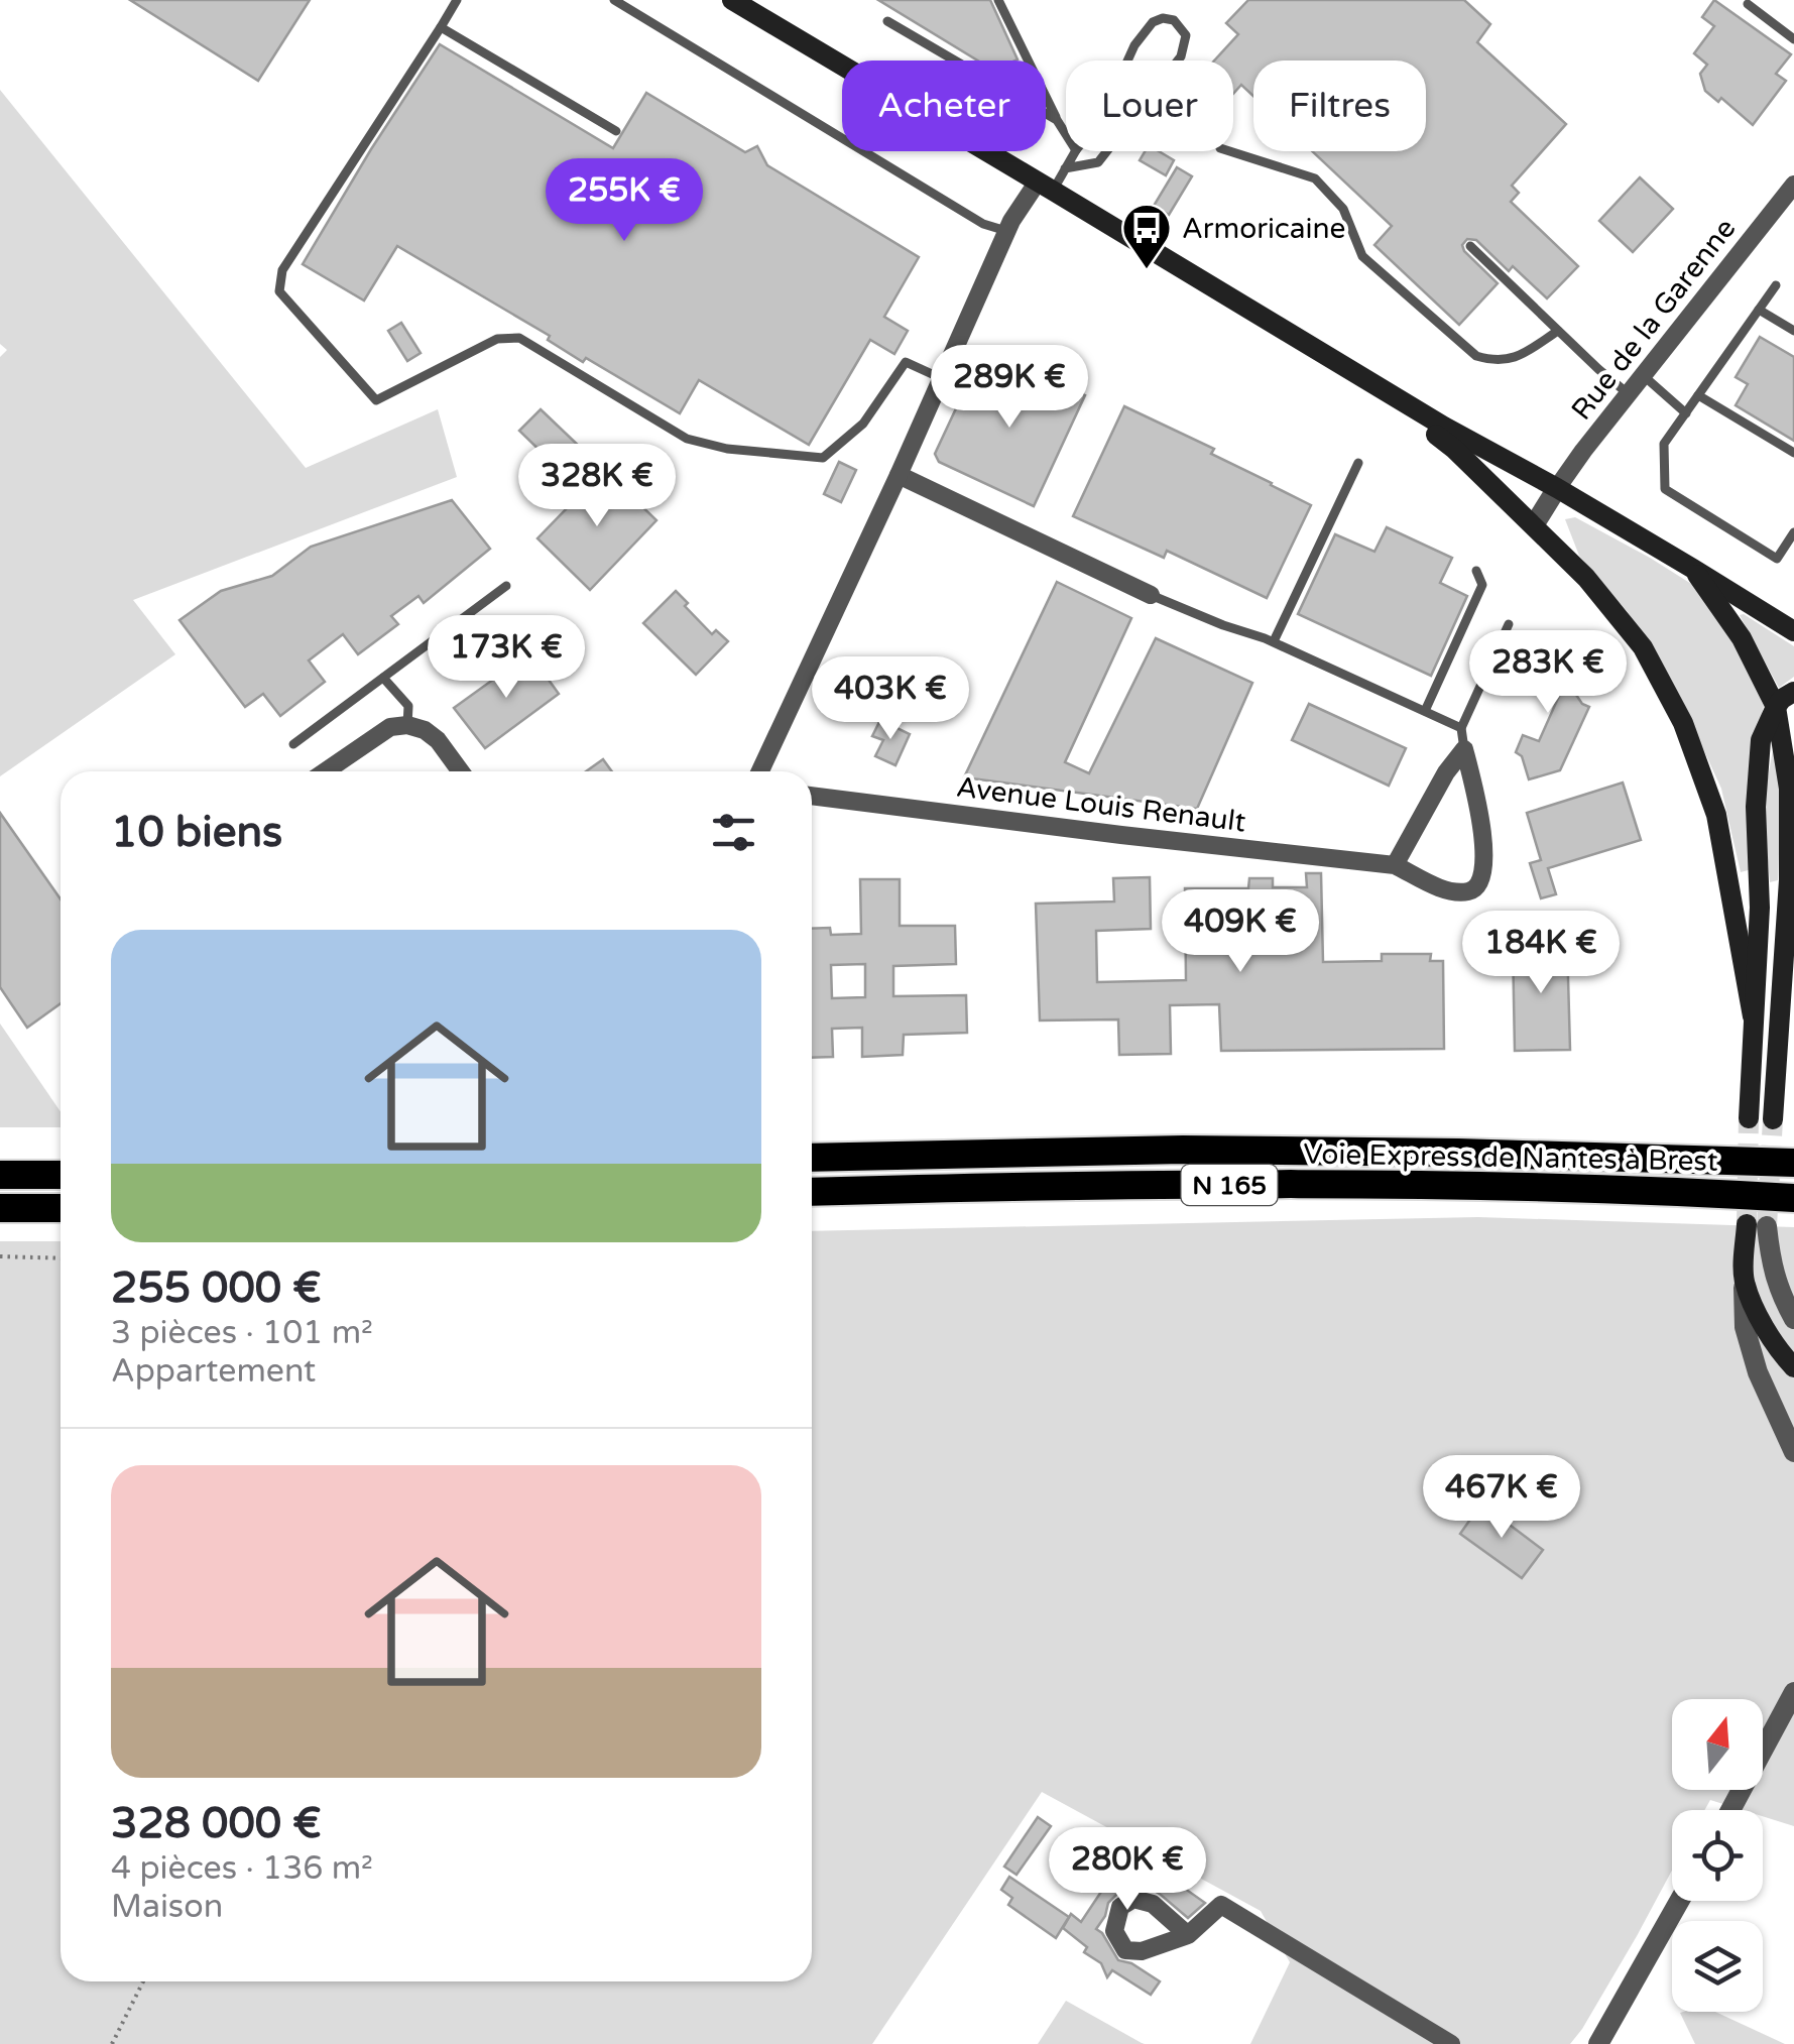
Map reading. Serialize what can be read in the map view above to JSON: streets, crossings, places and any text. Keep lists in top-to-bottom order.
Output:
{
  "streets": {
    "highway": ["Voie Express de Nantes à Brest", "N 165"],
    "street": ["Rue de la Garenne", "Avenue Louis Renault"]
  },
  "places": {
    "bus stop": ["Armoricaine"]
  },
  "north": "top",
  "page": {
    "chip": ["Acheter", "Louer", "Filtres"],
    "price": [
      "255K €",
      "289K €",
      "328K €",
      "173K €",
      "283K €",
      "403K €",
      "409K €",
      "184K €",
      "467K €",
      "280K €"
    ],
    "heading": "10 biens",
    "list": [
      {
        "name": "255 000 €",
        "note": "3 pièces · 101 m² · Appartement"
      },
      {
        "name": "328 000 €",
        "note": "4 pièces · 136 m² · Maison"
      }
    ]
  }
}
